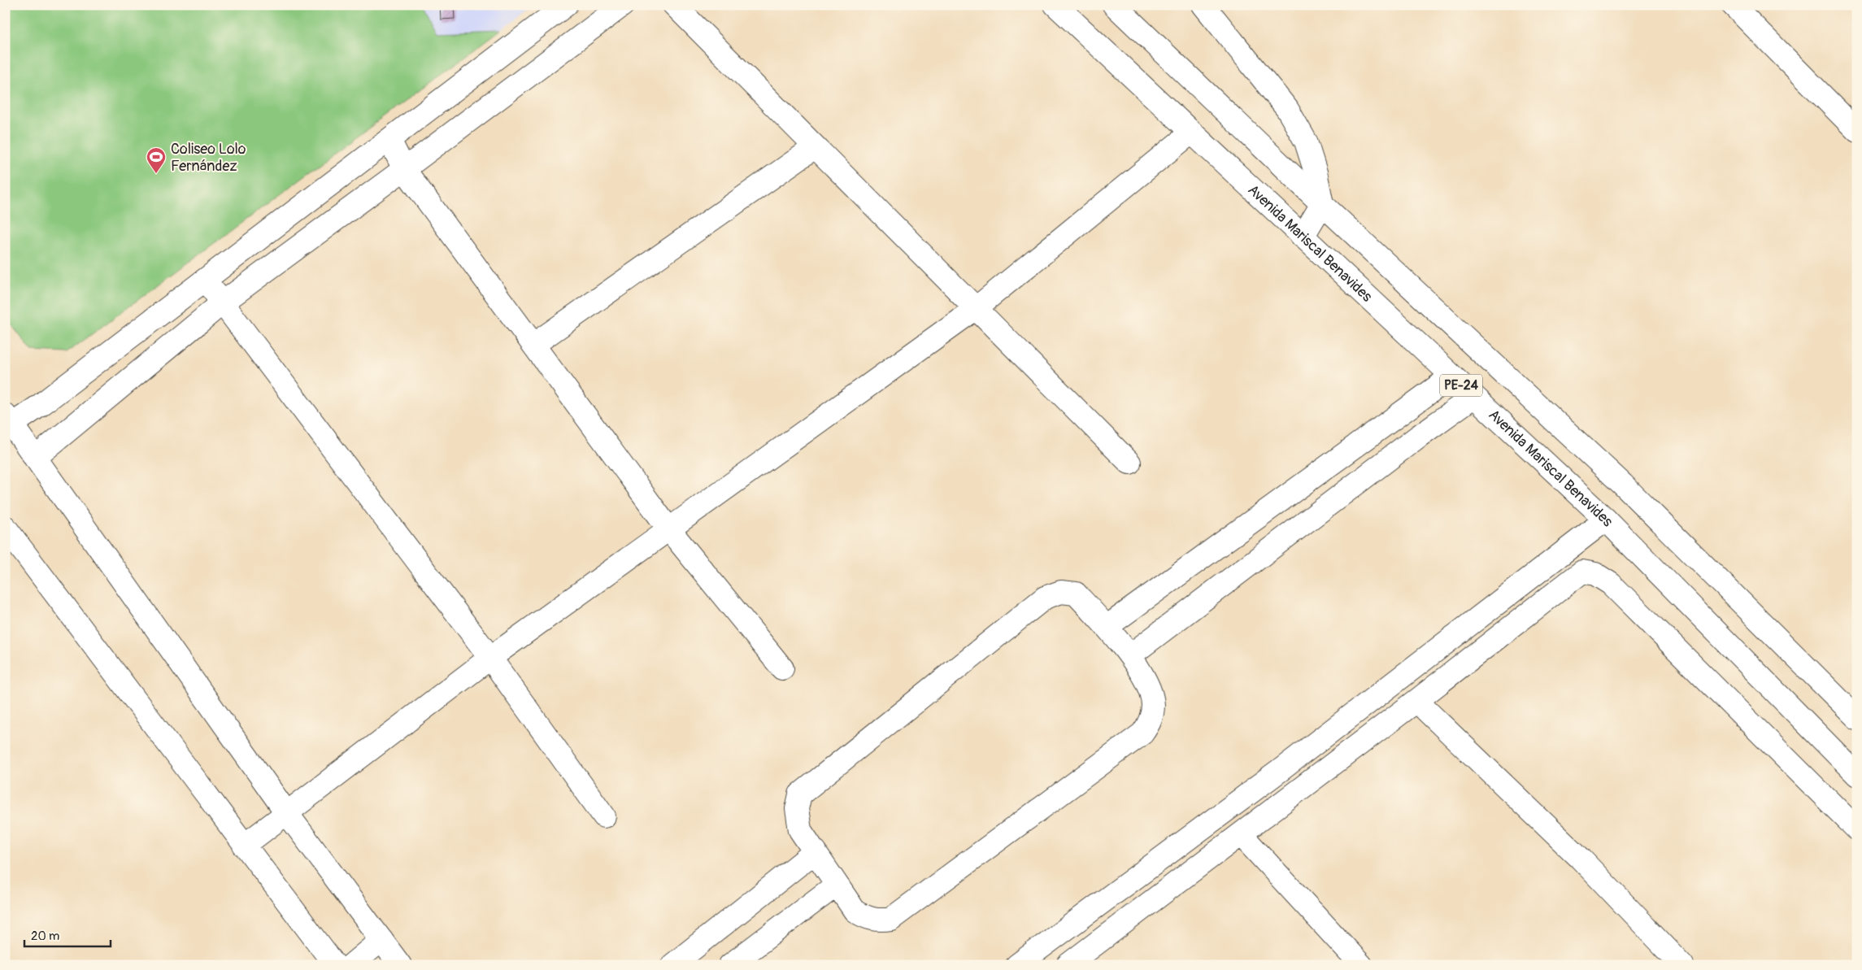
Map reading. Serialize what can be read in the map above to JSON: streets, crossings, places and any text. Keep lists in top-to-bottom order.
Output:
{
  "streets": {
    "main road": ["Avenida Mariscal Benavides", "PE-24"]
  },
  "places": {
    "sports": ["Coliseo Lolo Fernández"]
  },
  "scale_bar": "20 m"
}
